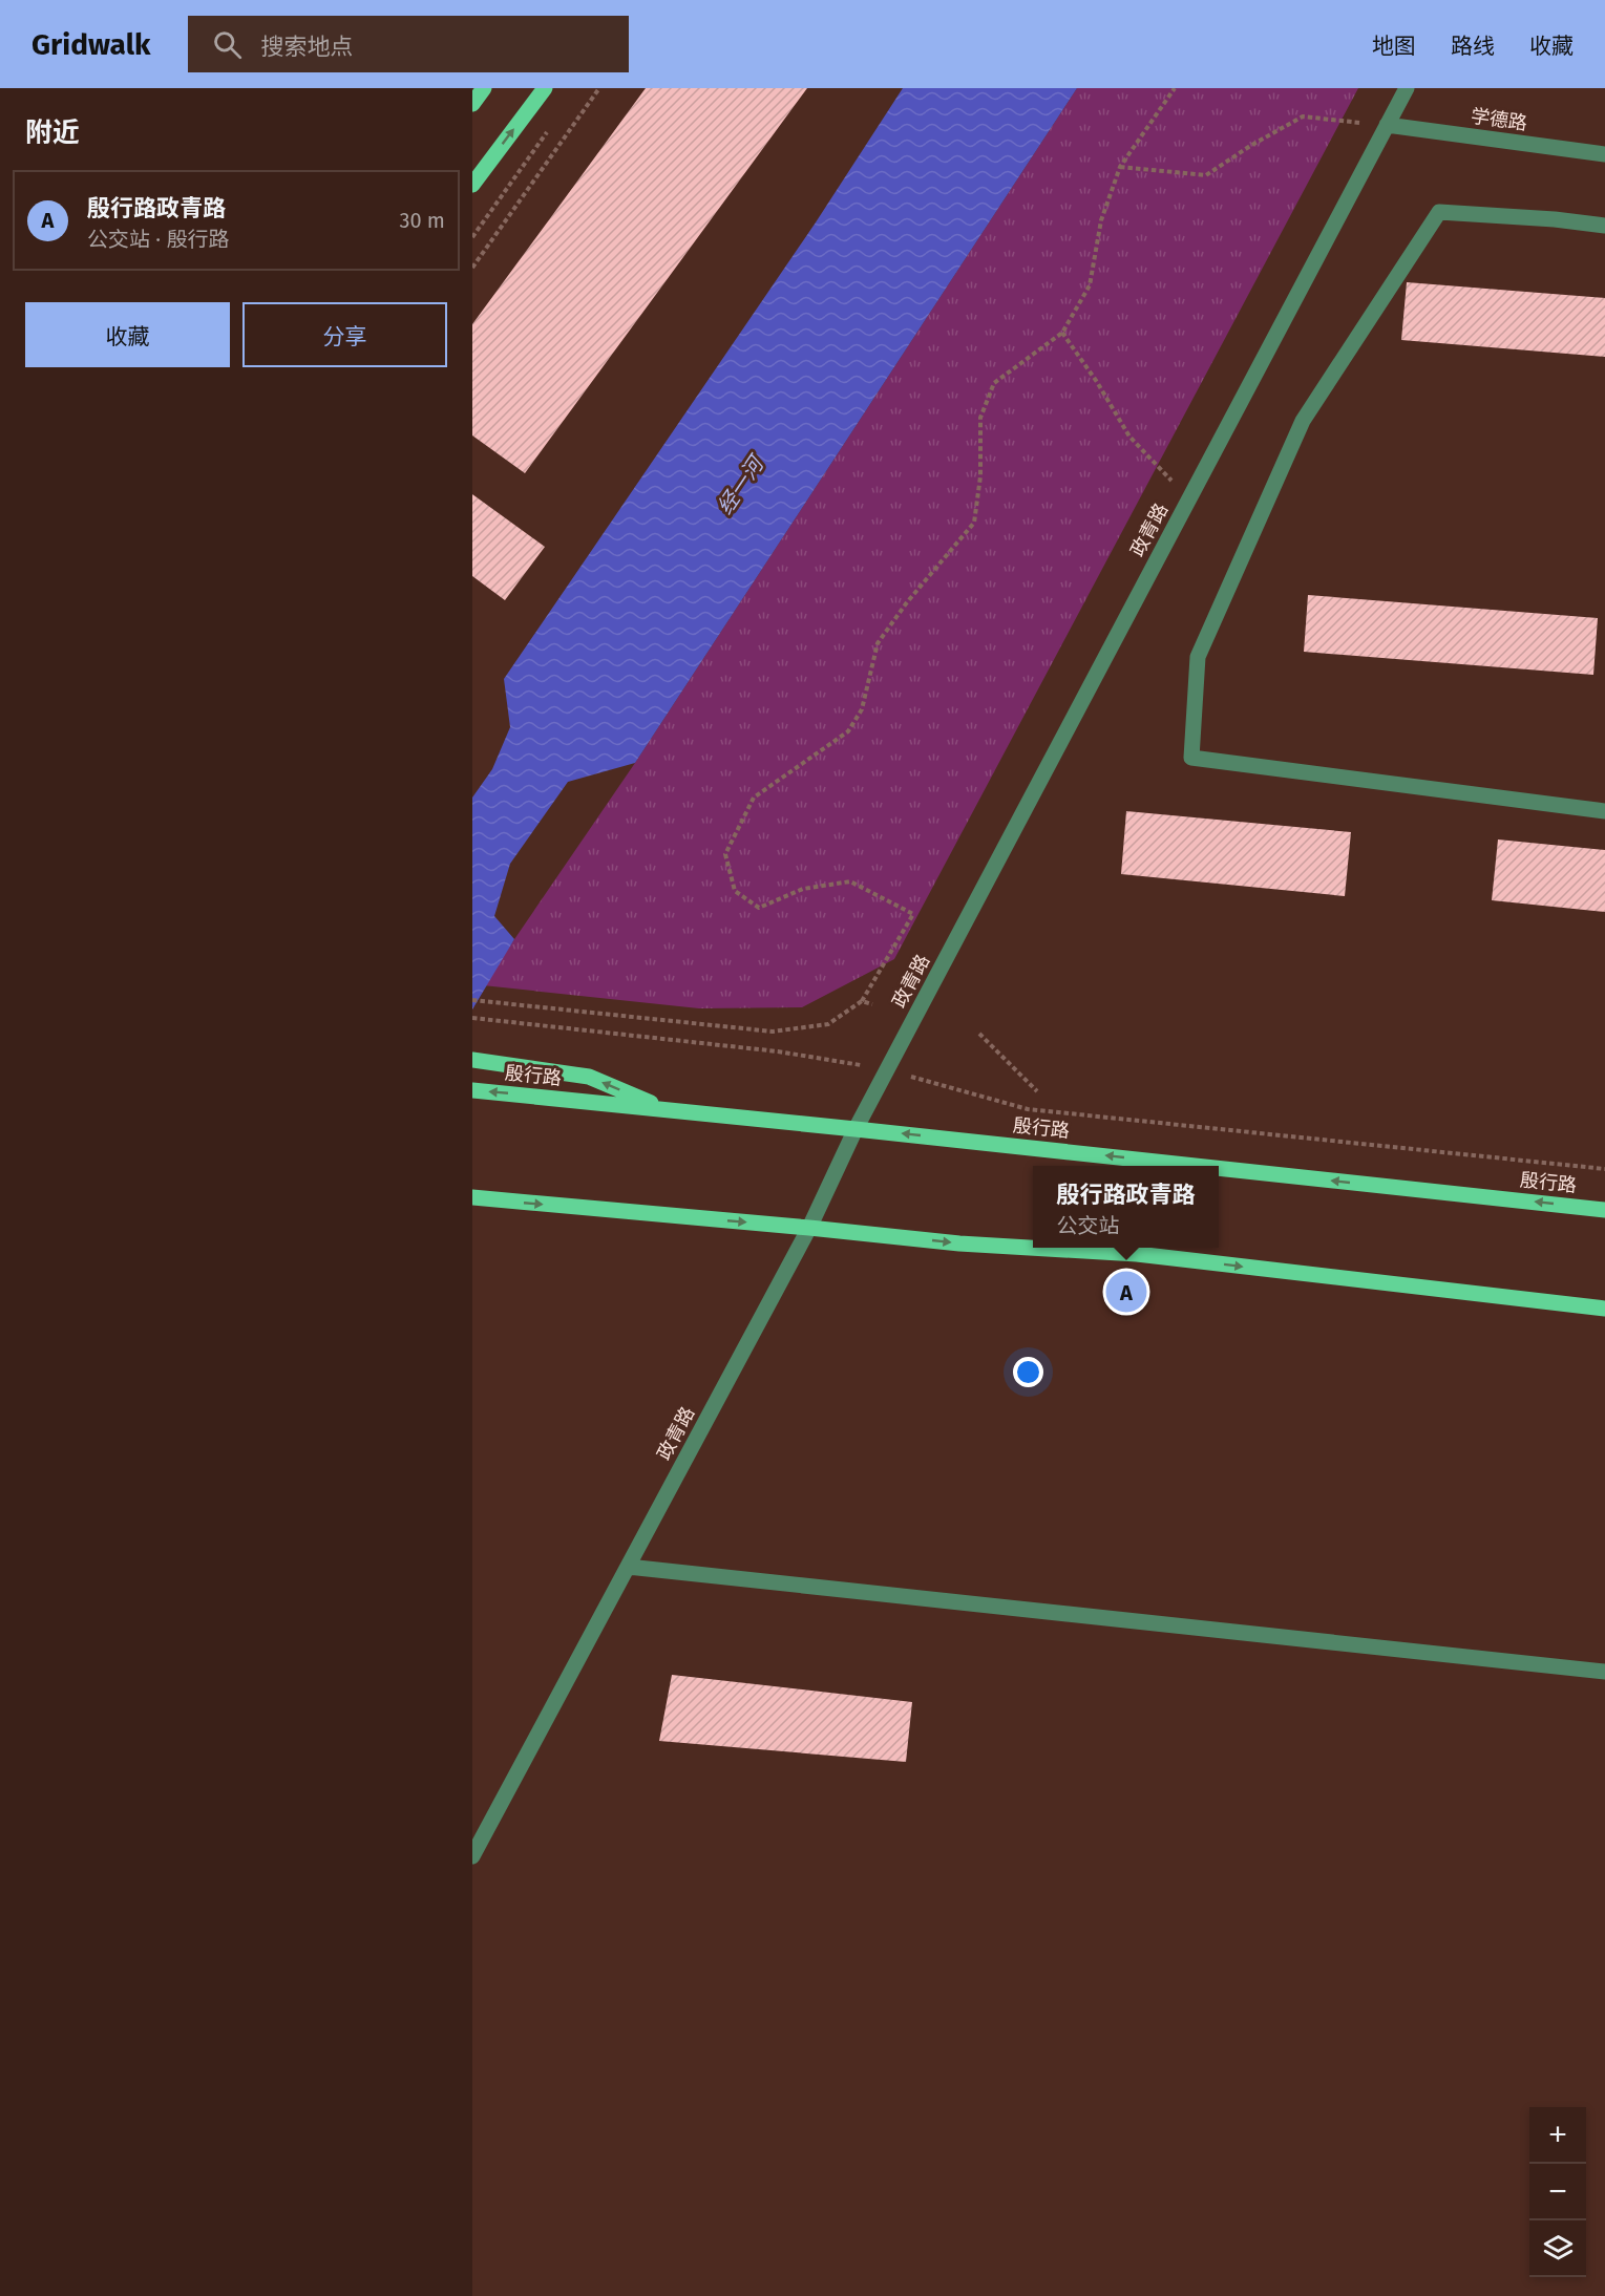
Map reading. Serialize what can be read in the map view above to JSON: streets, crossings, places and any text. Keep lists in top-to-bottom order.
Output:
{
  "streets": {
    "main road": ["殷行路"],
    "street": ["学德路", "政青路"]
  },
  "crossings": [
    ["学德路", "政青路"],
    ["政青路", "殷行路"]
  ],
  "water": ["经一河"],
  "page": {
    "header": "Gridwalk",
    "search": "搜索地点",
    "nav": ["地图", "路线", "收藏"],
    "heading": "附近",
    "list": [
      {
        "mark": "A",
        "name": "殷行路政青路",
        "note": "公交站 · 殷行路",
        "value": "30 m"
      }
    ],
    "buttons": ["收藏", "分享"],
    "popup": ["殷行路政青路", "公交站"],
    "pins": "A",
    "map_buttons": ["+", "−"]
  }
}
